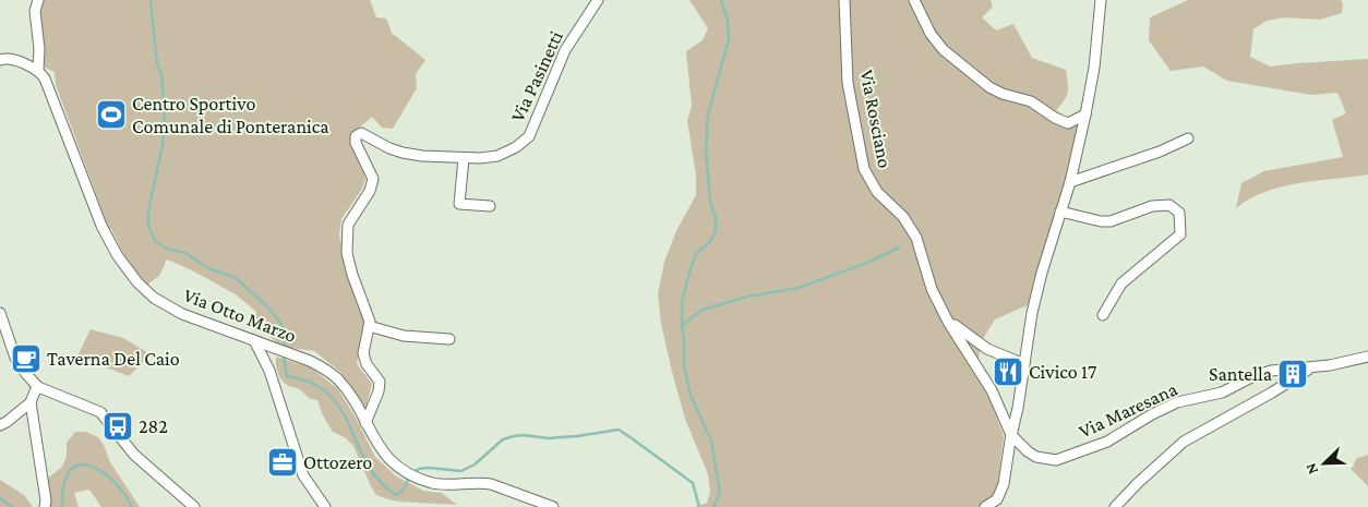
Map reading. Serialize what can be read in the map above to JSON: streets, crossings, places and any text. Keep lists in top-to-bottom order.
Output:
{
  "streets": {
    "street": [
      "Via Pasinetti",
      "Via Rosciano",
      "Via Otto Marzo",
      "Via Maresana"
    ]
  },
  "crossings": [
    ["Via Pasinetti", "Via Otto Marzo"],
    ["Via Rosciano", "Via Maresana"]
  ],
  "places": {
    "sports": ["Centro Sportivo Comunale di Ponteranica"],
    "cafe": ["Taverna Del Caio"],
    "restaurant": ["Civico 17"],
    "building": ["Santella"],
    "bus stop": ["282"],
    "office": ["Ottozero"]
  },
  "north": "bottom left"
}
